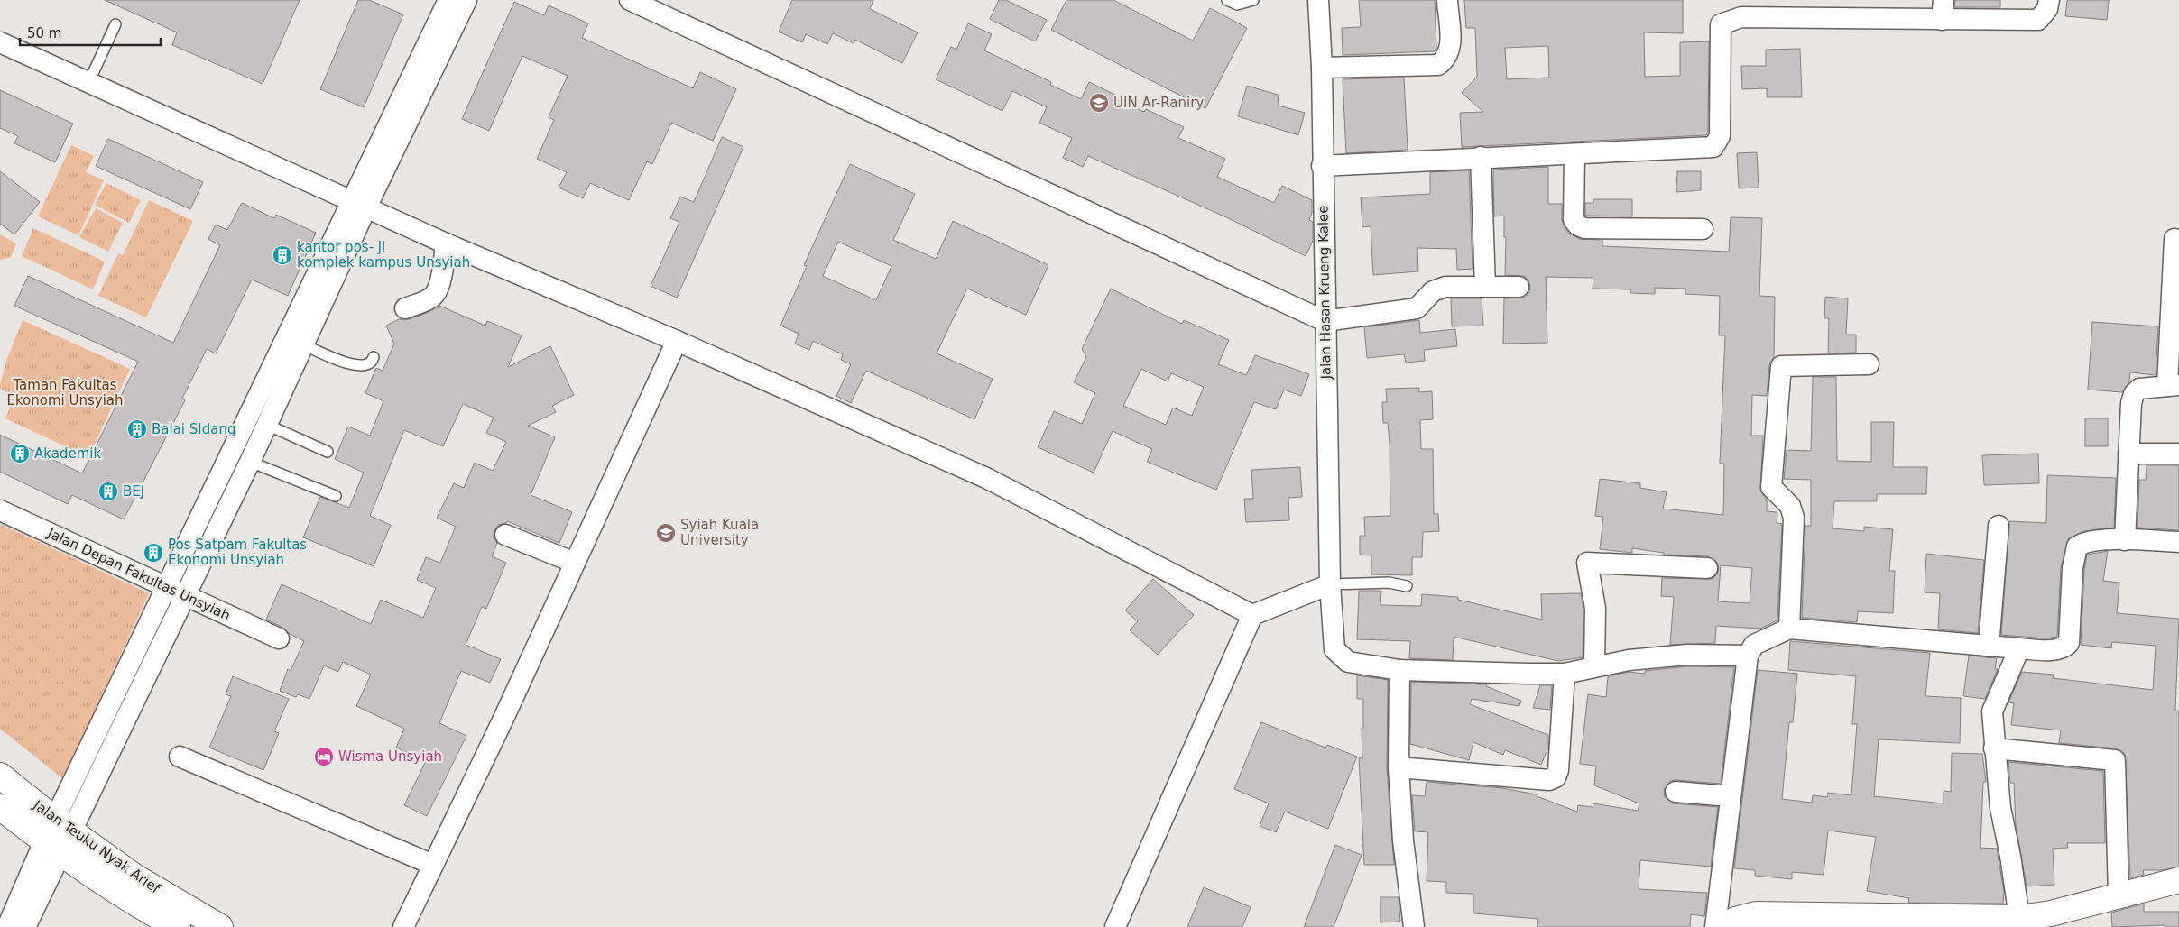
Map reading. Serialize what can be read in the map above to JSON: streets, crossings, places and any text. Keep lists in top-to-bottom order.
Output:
{
  "streets": {
    "street": ["Jalan Hasan Krueng Kalee", "Jalan Depan Fakultas Unsyiah", "Jalan Teuku Nyak Arief"]
  },
  "parks": ["Taman Fakultas Ekonomi Unsyiah"],
  "places": {
    "school or university": ["UIN Ar-Raniry", "Syiah Kuala University"],
    "building": [
      "kantor pos- jl komplek kampus Unsyiah",
      "Balai SIdang",
      "Akademik",
      "BEJ",
      "Pos Satpam Fakultas Ekonomi Unsyiah"
    ],
    "hotel": ["Wisma Unsyiah"]
  },
  "scale_bar": "50 m"
}
